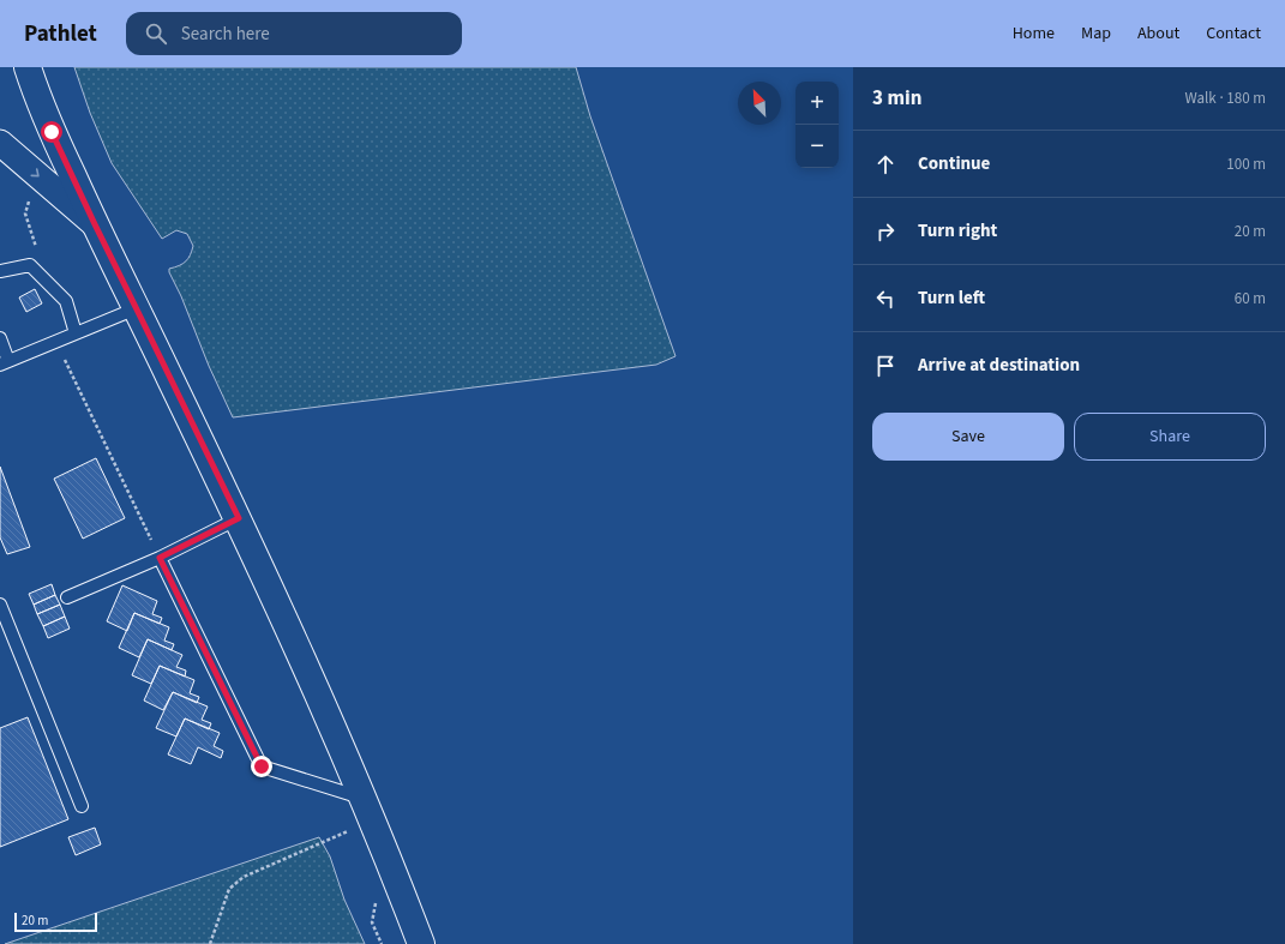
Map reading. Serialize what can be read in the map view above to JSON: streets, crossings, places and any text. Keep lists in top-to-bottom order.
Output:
{
  "scale_bar": "20 m",
  "north": "top left",
  "page": {
    "header": "Pathlet",
    "search": "Search here",
    "nav": [
      "Home",
      "Map",
      "About",
      "Contact"
    ],
    "heading": ["3 min", "Walk · 180 m"],
    "map_buttons": ["+", "−"],
    "list": [
      ["Continue", "100 m"],
      ["Turn right", "20 m"],
      ["Turn left", "60 m"],
      "Arrive at destination"
    ],
    "buttons": ["Save", "Share"],
    "scale": "20 m"
  }
}
